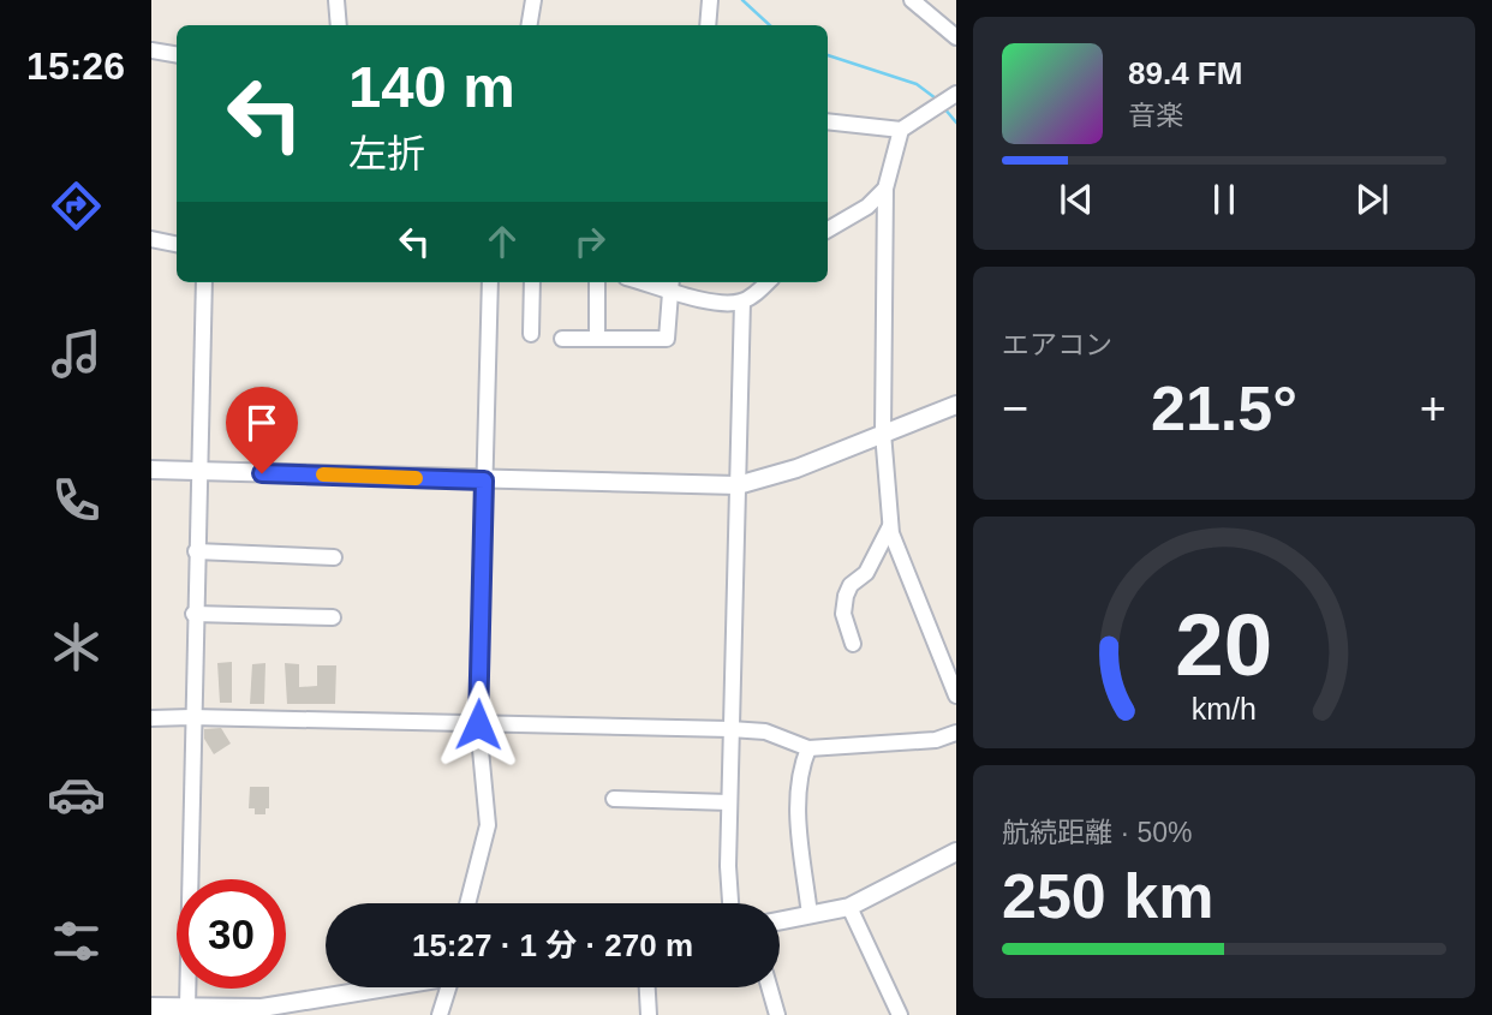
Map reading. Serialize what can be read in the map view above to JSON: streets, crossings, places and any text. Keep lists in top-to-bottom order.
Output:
{
  "page": {
    "tabs": "15:26",
    "turn": ["140 m", "左折"],
    "song": ["89.4 FM", "音楽"],
    "tile": [
      "エアコン",
      ["航続距離 · 50%", "250 km"]
    ],
    "heat": ["−", "21.5°", "+"],
    "limit": "30",
    "trip": "15:27 · 1 分 · 270 m",
    "gauge": ["20", "km/h"]
  }
}
